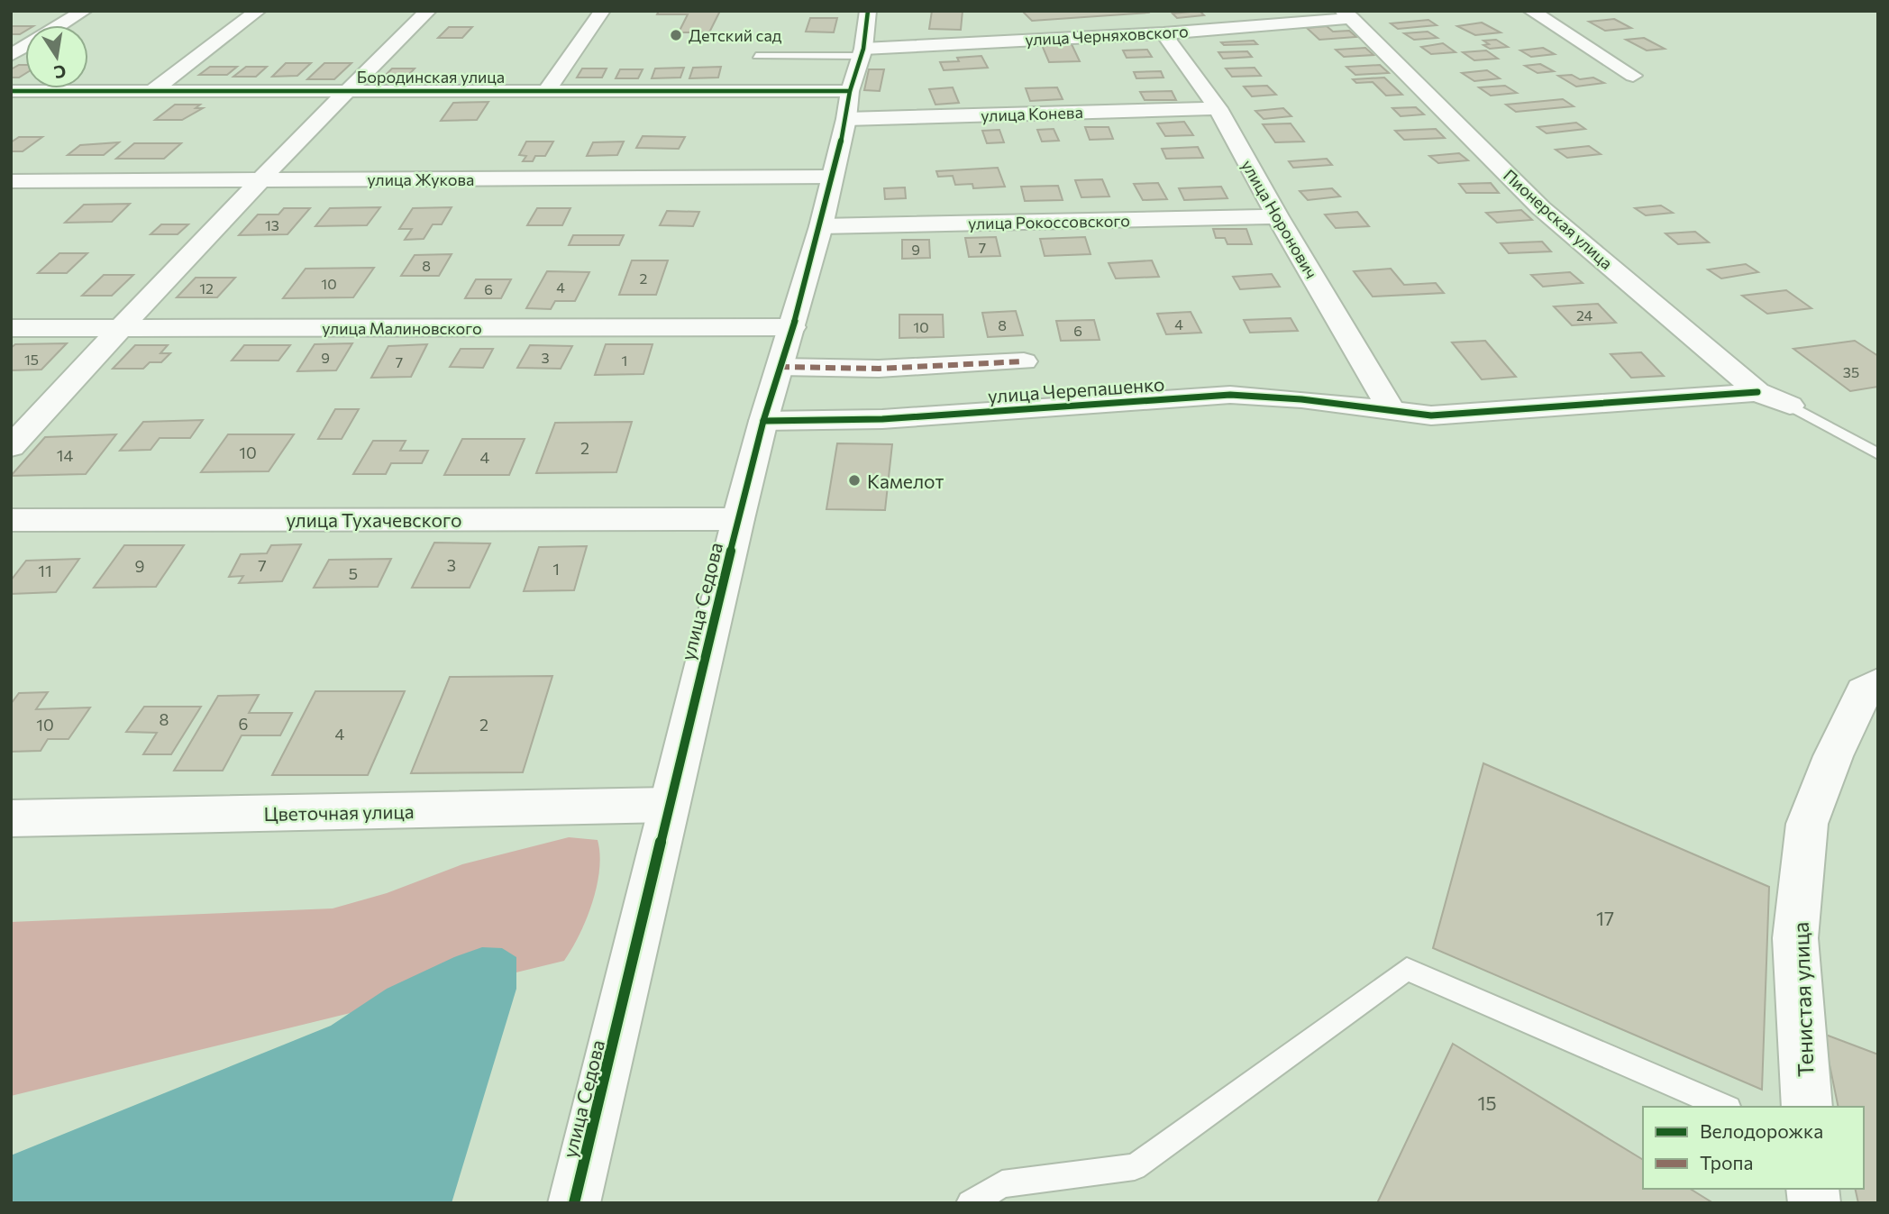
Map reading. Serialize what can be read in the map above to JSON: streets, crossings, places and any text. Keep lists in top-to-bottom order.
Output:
{
  "streets": {
    "street": [
      "улица Черняховского",
      "Бородинская улица",
      "улица Конева",
      "улица Жукова",
      "улица Норонович",
      "Пионерская улица",
      "улица Рокоссовского",
      "улица Малиновского",
      "улица Черепашенко",
      "улица Тухачевского",
      "улица Седова",
      "Цветочная улица",
      "Тенистая улица"
    ]
  },
  "crossings": [
    ["улица Черняховского", "улица Норонович"],
    ["улица Черняховского", "Пионерская улица"],
    ["улица Черняховского", "улица Седова"],
    ["Бородинская улица", "улица Конева"],
    ["Бородинская улица", "улица Седова"],
    ["улица Конева", "улица Норонович"],
    ["улица Конева", "улица Седова"],
    ["улица Жукова", "улица Седова"],
    ["улица Норонович", "улица Рокоссовского"],
    ["улица Норонович", "улица Черепашенко"],
    ["Пионерская улица", "улица Черепашенко"],
    ["улица Рокоссовского", "улица Седова"],
    ["улица Малиновского", "улица Седова"],
    ["улица Черепашенко", "улица Седова"],
    ["улица Тухачевского", "улица Седова"],
    ["улица Седова", "Цветочная улица"]
  ],
  "places": ["Детский сад", "Камелот"],
  "house_numbers": [
    "13",
    "7",
    "9",
    "8",
    "2",
    "10",
    "4",
    "12",
    "6",
    "24",
    "4",
    "8",
    "10",
    "6",
    "9",
    "3",
    "15",
    "1",
    "7",
    "35",
    "2",
    "10",
    "14",
    "4",
    "7",
    "3",
    "9",
    "1",
    "11",
    "5",
    "8",
    "6",
    "10",
    "2",
    "4",
    "17",
    "15"
  ],
  "legend": ["Велодорожка", "Тропа"],
  "north": "bottom"
}
